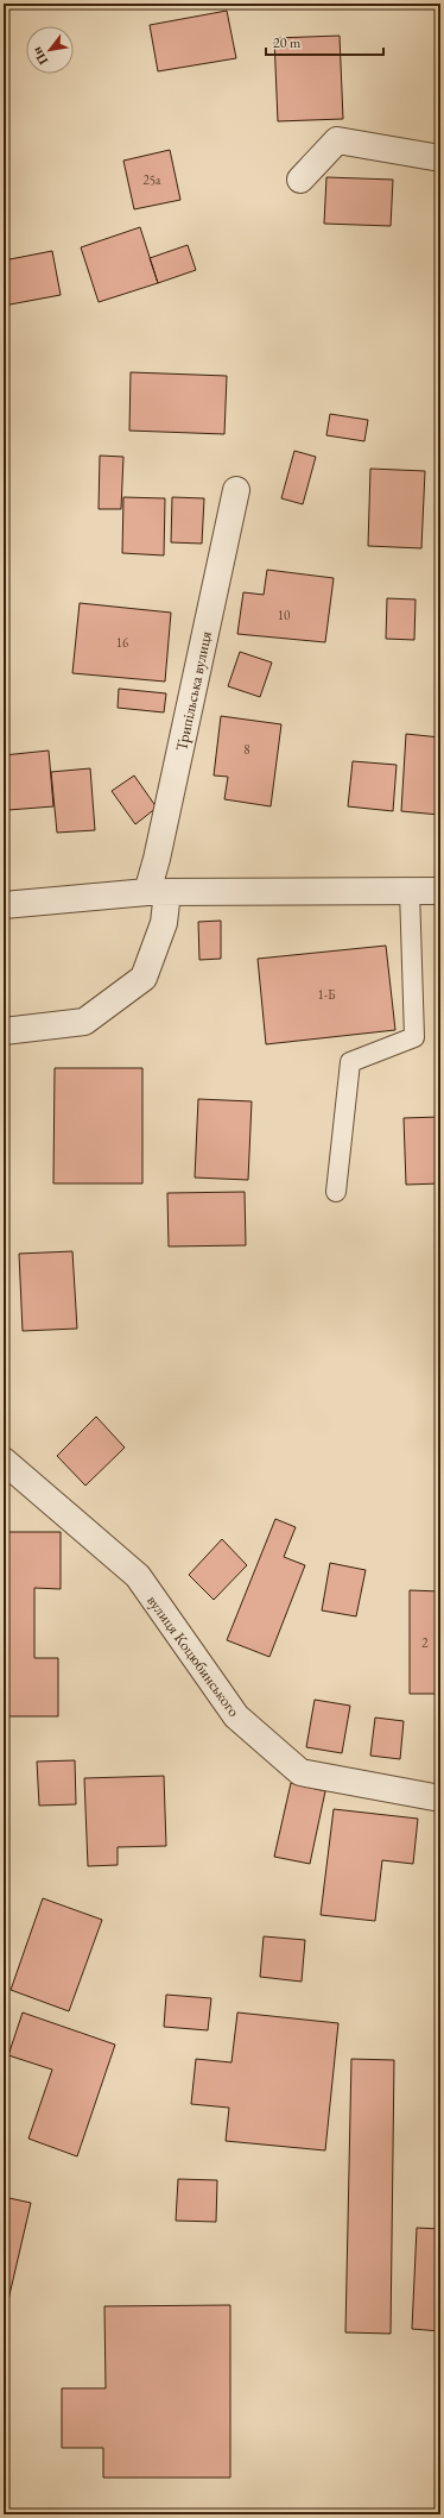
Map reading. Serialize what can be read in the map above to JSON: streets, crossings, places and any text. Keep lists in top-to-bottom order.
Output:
{
  "streets": {
    "street": ["Трипільська вулиця", "вулиця Коцюбинського"]
  },
  "house_numbers": [
    "25а",
    "10",
    "16",
    "8",
    "1-Б",
    "2"
  ],
  "scale_bar": "20 m",
  "north": "bottom left"
}
